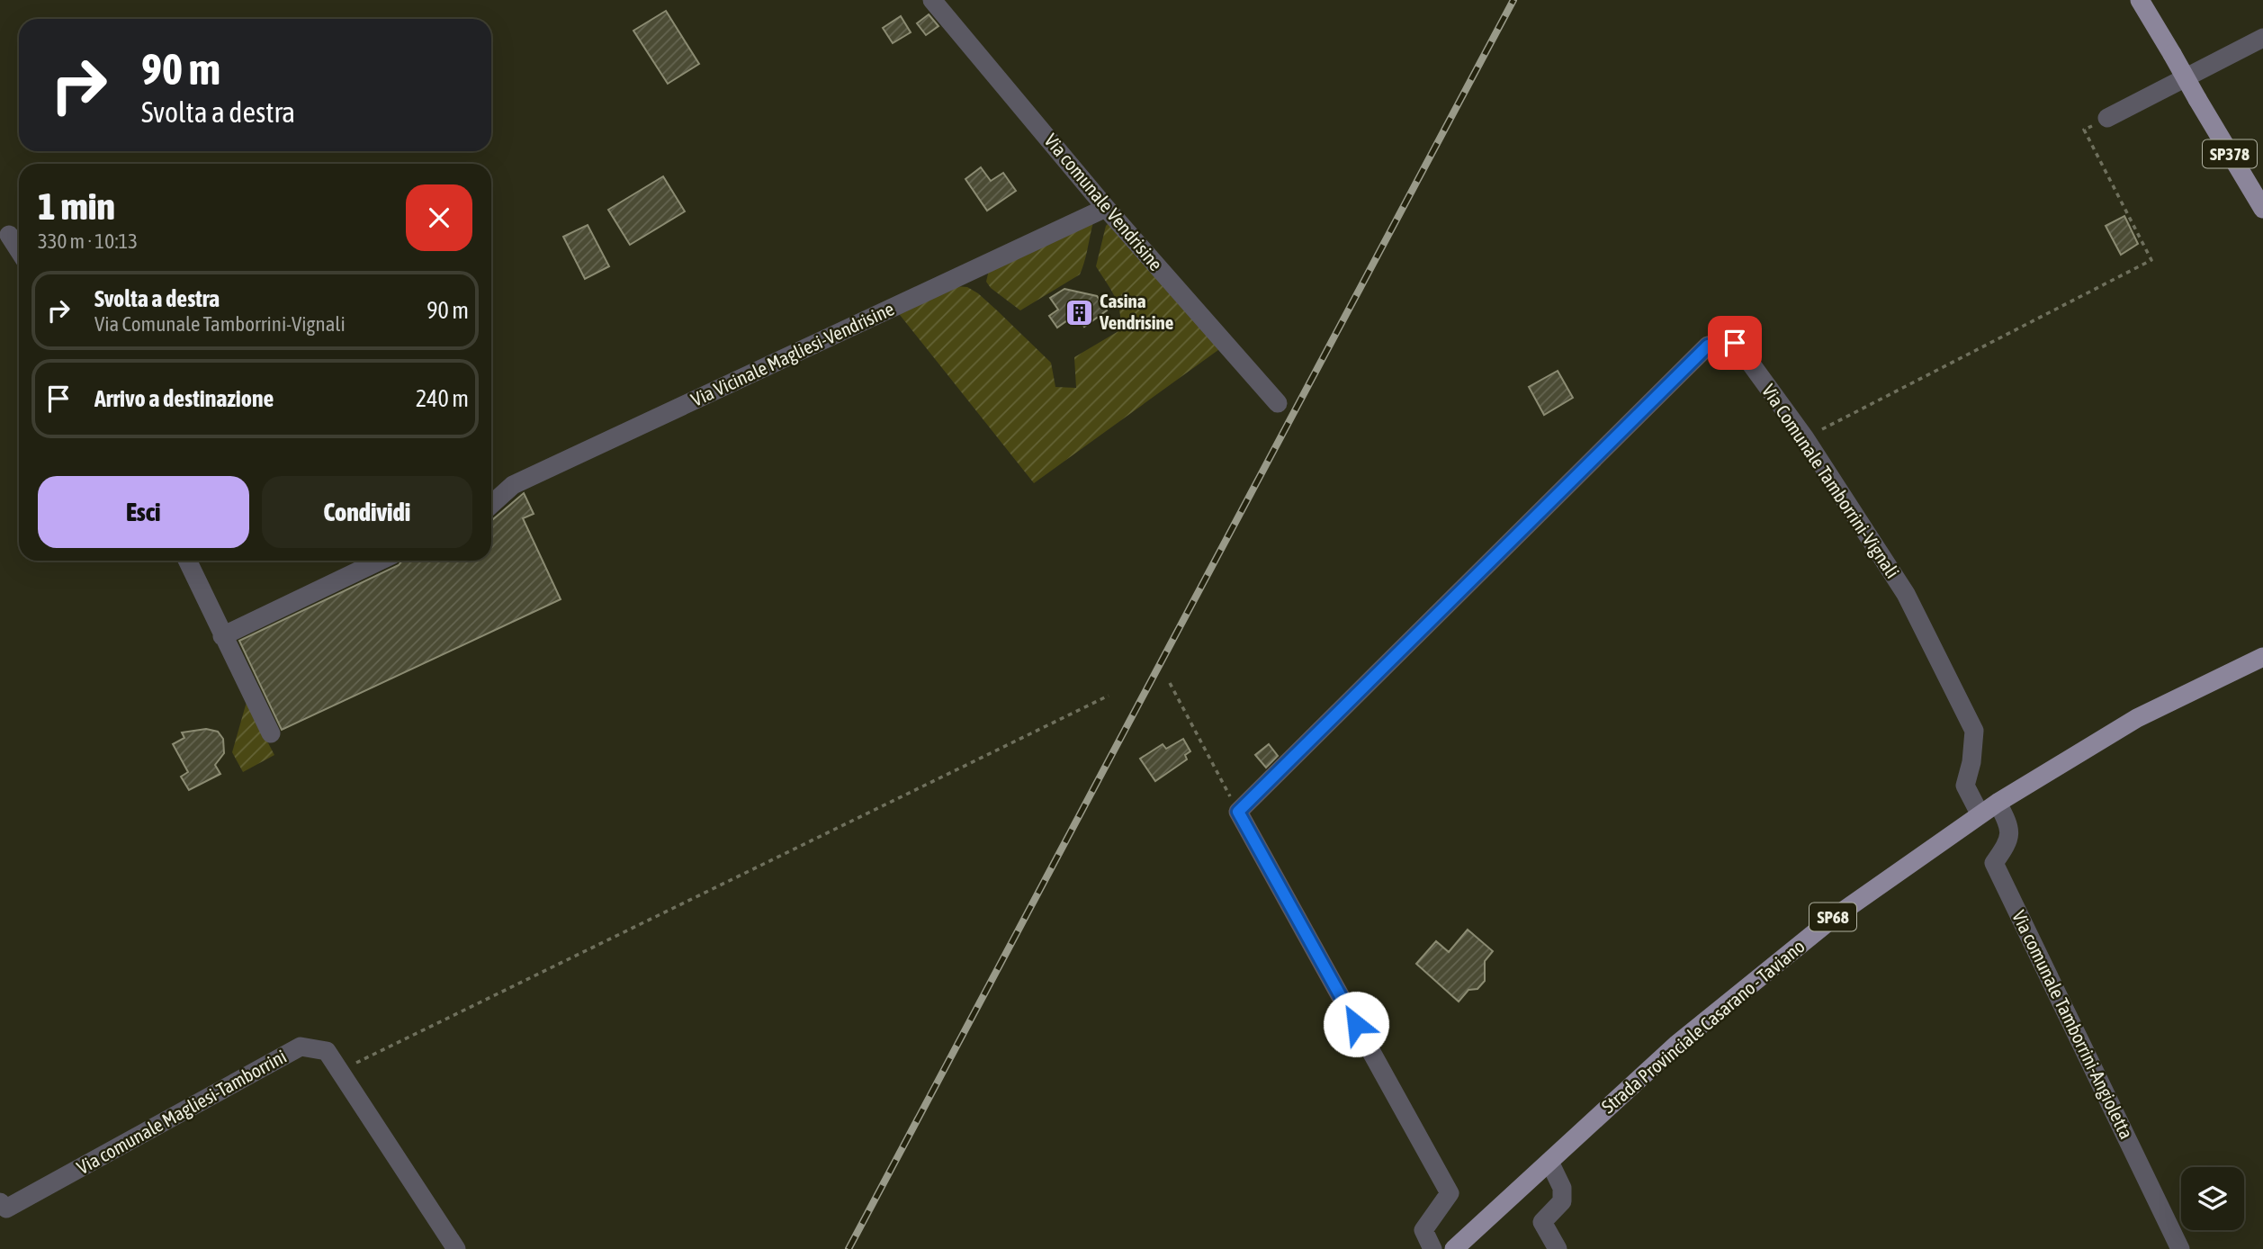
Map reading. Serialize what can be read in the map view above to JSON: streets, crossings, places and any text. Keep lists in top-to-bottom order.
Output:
{
  "streets": {
    "main road": ["SP378", "SP68", "Strada Provinciale Casarano - Taviano"],
    "street": [
      "Via comunale Vendrisine",
      "Via Vicinale Magliesi-Vendrisine",
      "Via Comunale Tamborrini-Vignali",
      "Via comunale Tamborrini-Angioletta",
      "Via comunale Magliesi-Tamborrini"
    ]
  },
  "crossings": [
    ["Via comunale Vendrisine", "Via Vicinale Magliesi-Vendrisine"],
    ["Via Comunale Tamborrini-Vignali", "Strada Provinciale Casarano - Taviano"],
    ["Via comunale Tamborrini-Angioletta", "Strada Provinciale Casarano - Taviano"]
  ],
  "places": {
    "building": ["Casina Vendrisine"]
  },
  "page": {
    "turn": ["90 m", "Svolta a destra"],
    "heading": ["1 min", "330 m · 10:13"],
    "list": [
      {
        "name": "Svolta a destra",
        "note": "Via Comunale Tamborrini-Vignali",
        "value": "90 m"
      },
      {
        "name": "Arrivo a destinazione",
        "value": "240 m"
      }
    ],
    "buttons": ["Esci", "Condividi"]
  }
}
